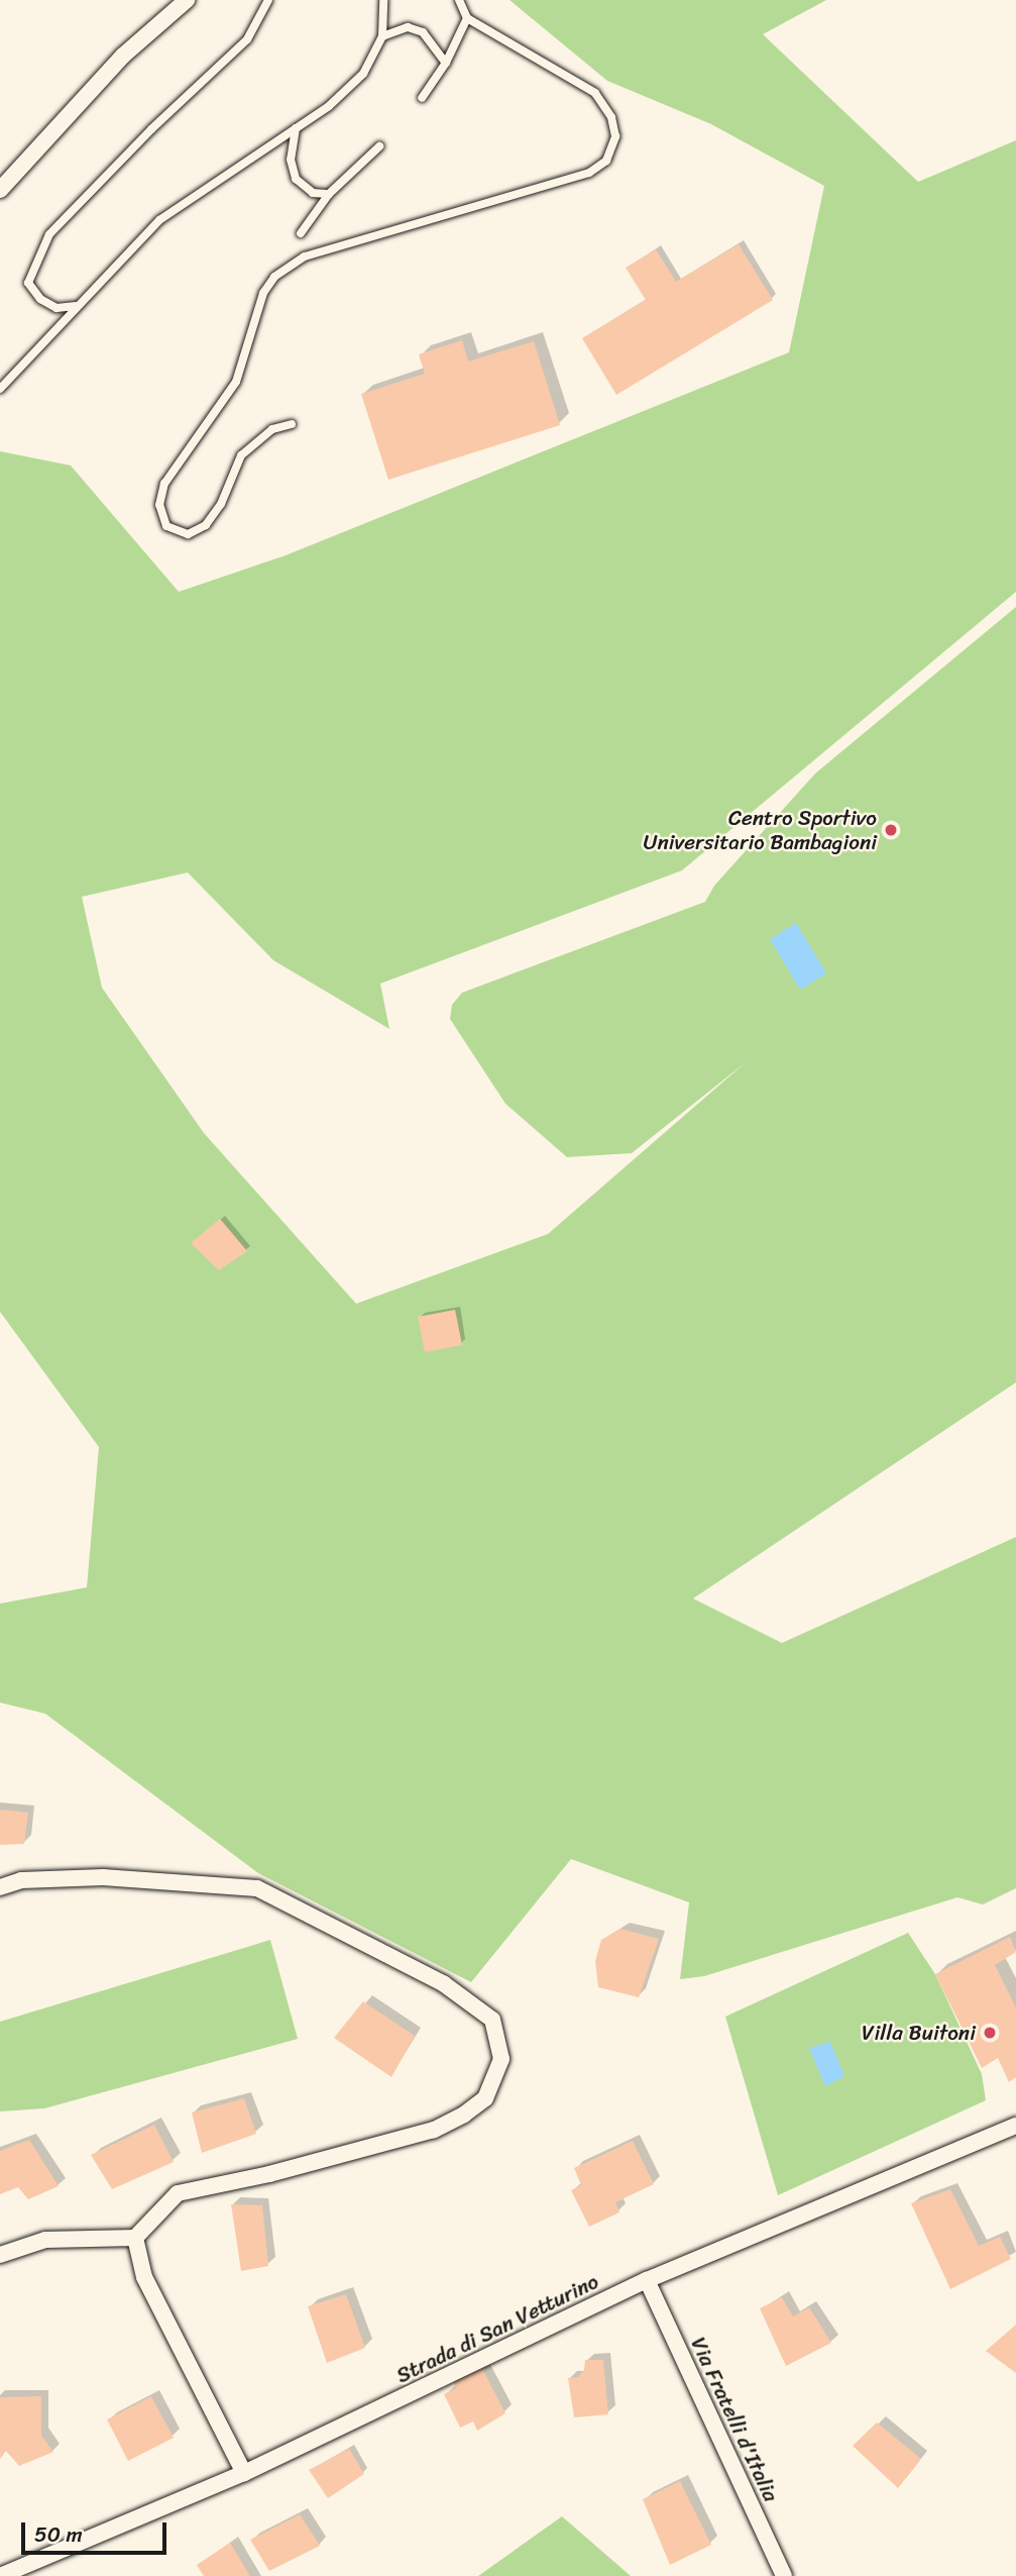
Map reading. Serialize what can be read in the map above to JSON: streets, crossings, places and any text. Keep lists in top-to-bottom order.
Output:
{
  "streets": {
    "street": ["Strada di San Vetturino", "Via Fratelli d'Italia"]
  },
  "crossings": [
    ["Strada di San Vetturino", "Via Fratelli d'Italia"]
  ],
  "places": ["Centro Sportivo Universitario Bambagioni", "Villa Buitoni"],
  "scale_bar": "50 m"
}
